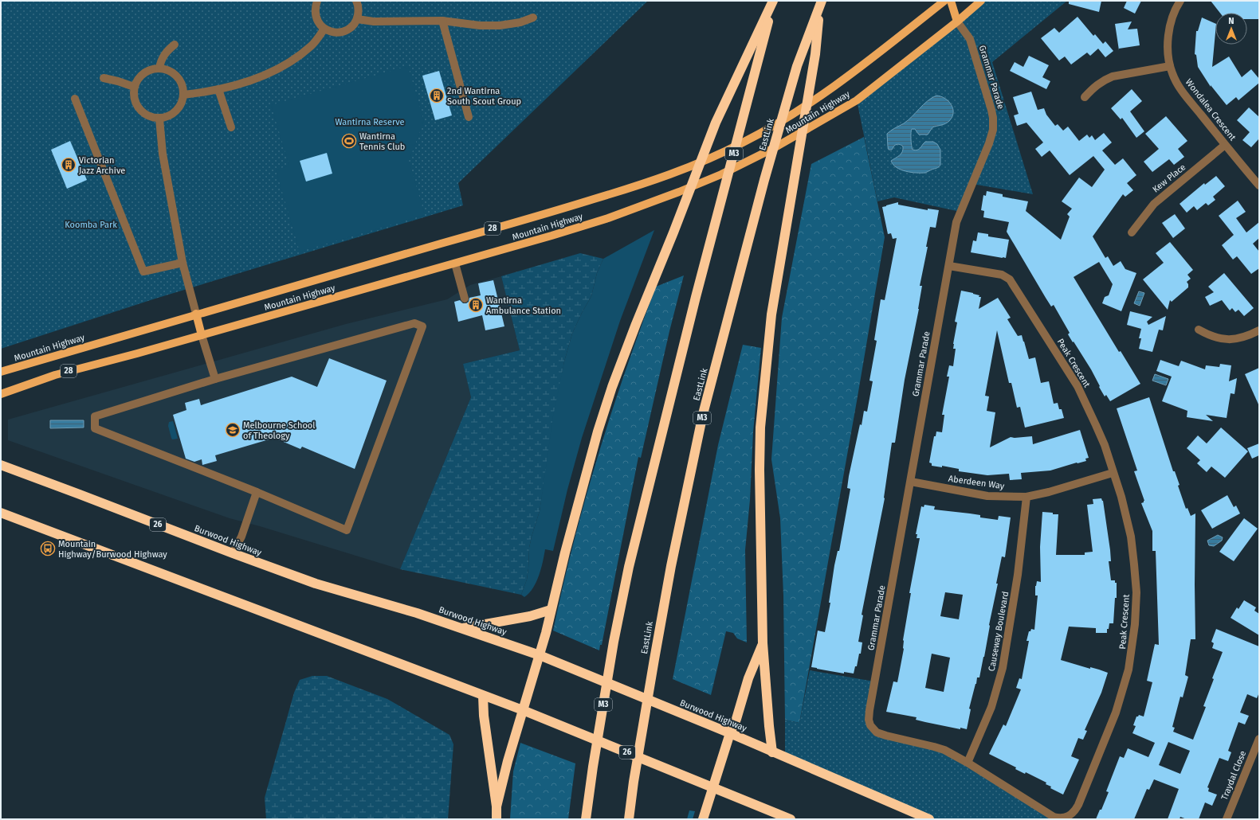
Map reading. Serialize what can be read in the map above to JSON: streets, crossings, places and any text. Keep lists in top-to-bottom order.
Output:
{
  "streets": {
    "highway": [
      "EastLink",
      "M3",
      "26",
      "Burwood Highway"
    ],
    "main road": ["Mountain Highway", "28"],
    "street": [
      "Grammar Parade",
      "Wondalea Crescent",
      "Kew Place",
      "Peak Crescent",
      "Aberdeen Way",
      "Causeway Boulevard",
      "Traydal Close"
    ]
  },
  "crossings": [
    ["Grammar Parade", "Mountain Highway"],
    ["Grammar Parade", "Peak Crescent"],
    ["Grammar Parade", "Aberdeen Way"],
    ["Wondalea Crescent", "Kew Place"],
    ["Peak Crescent", "Aberdeen Way"],
    ["Peak Crescent", "Causeway Boulevard"],
    ["Aberdeen Way", "Causeway Boulevard"]
  ],
  "parks": ["Wantirna Reserve", "Koomba Park"],
  "places": {
    "building": ["2nd Wantirna South Scout Group", "Victorian Jazz Archive", "Wantirna Ambulance Station"],
    "sports": ["Wantirna Tennis Club"],
    "school or university": ["Melbourne School of Theology"],
    "bus stop": ["Mountain Highway/Burwood Highway"]
  },
  "north": "top"
}
